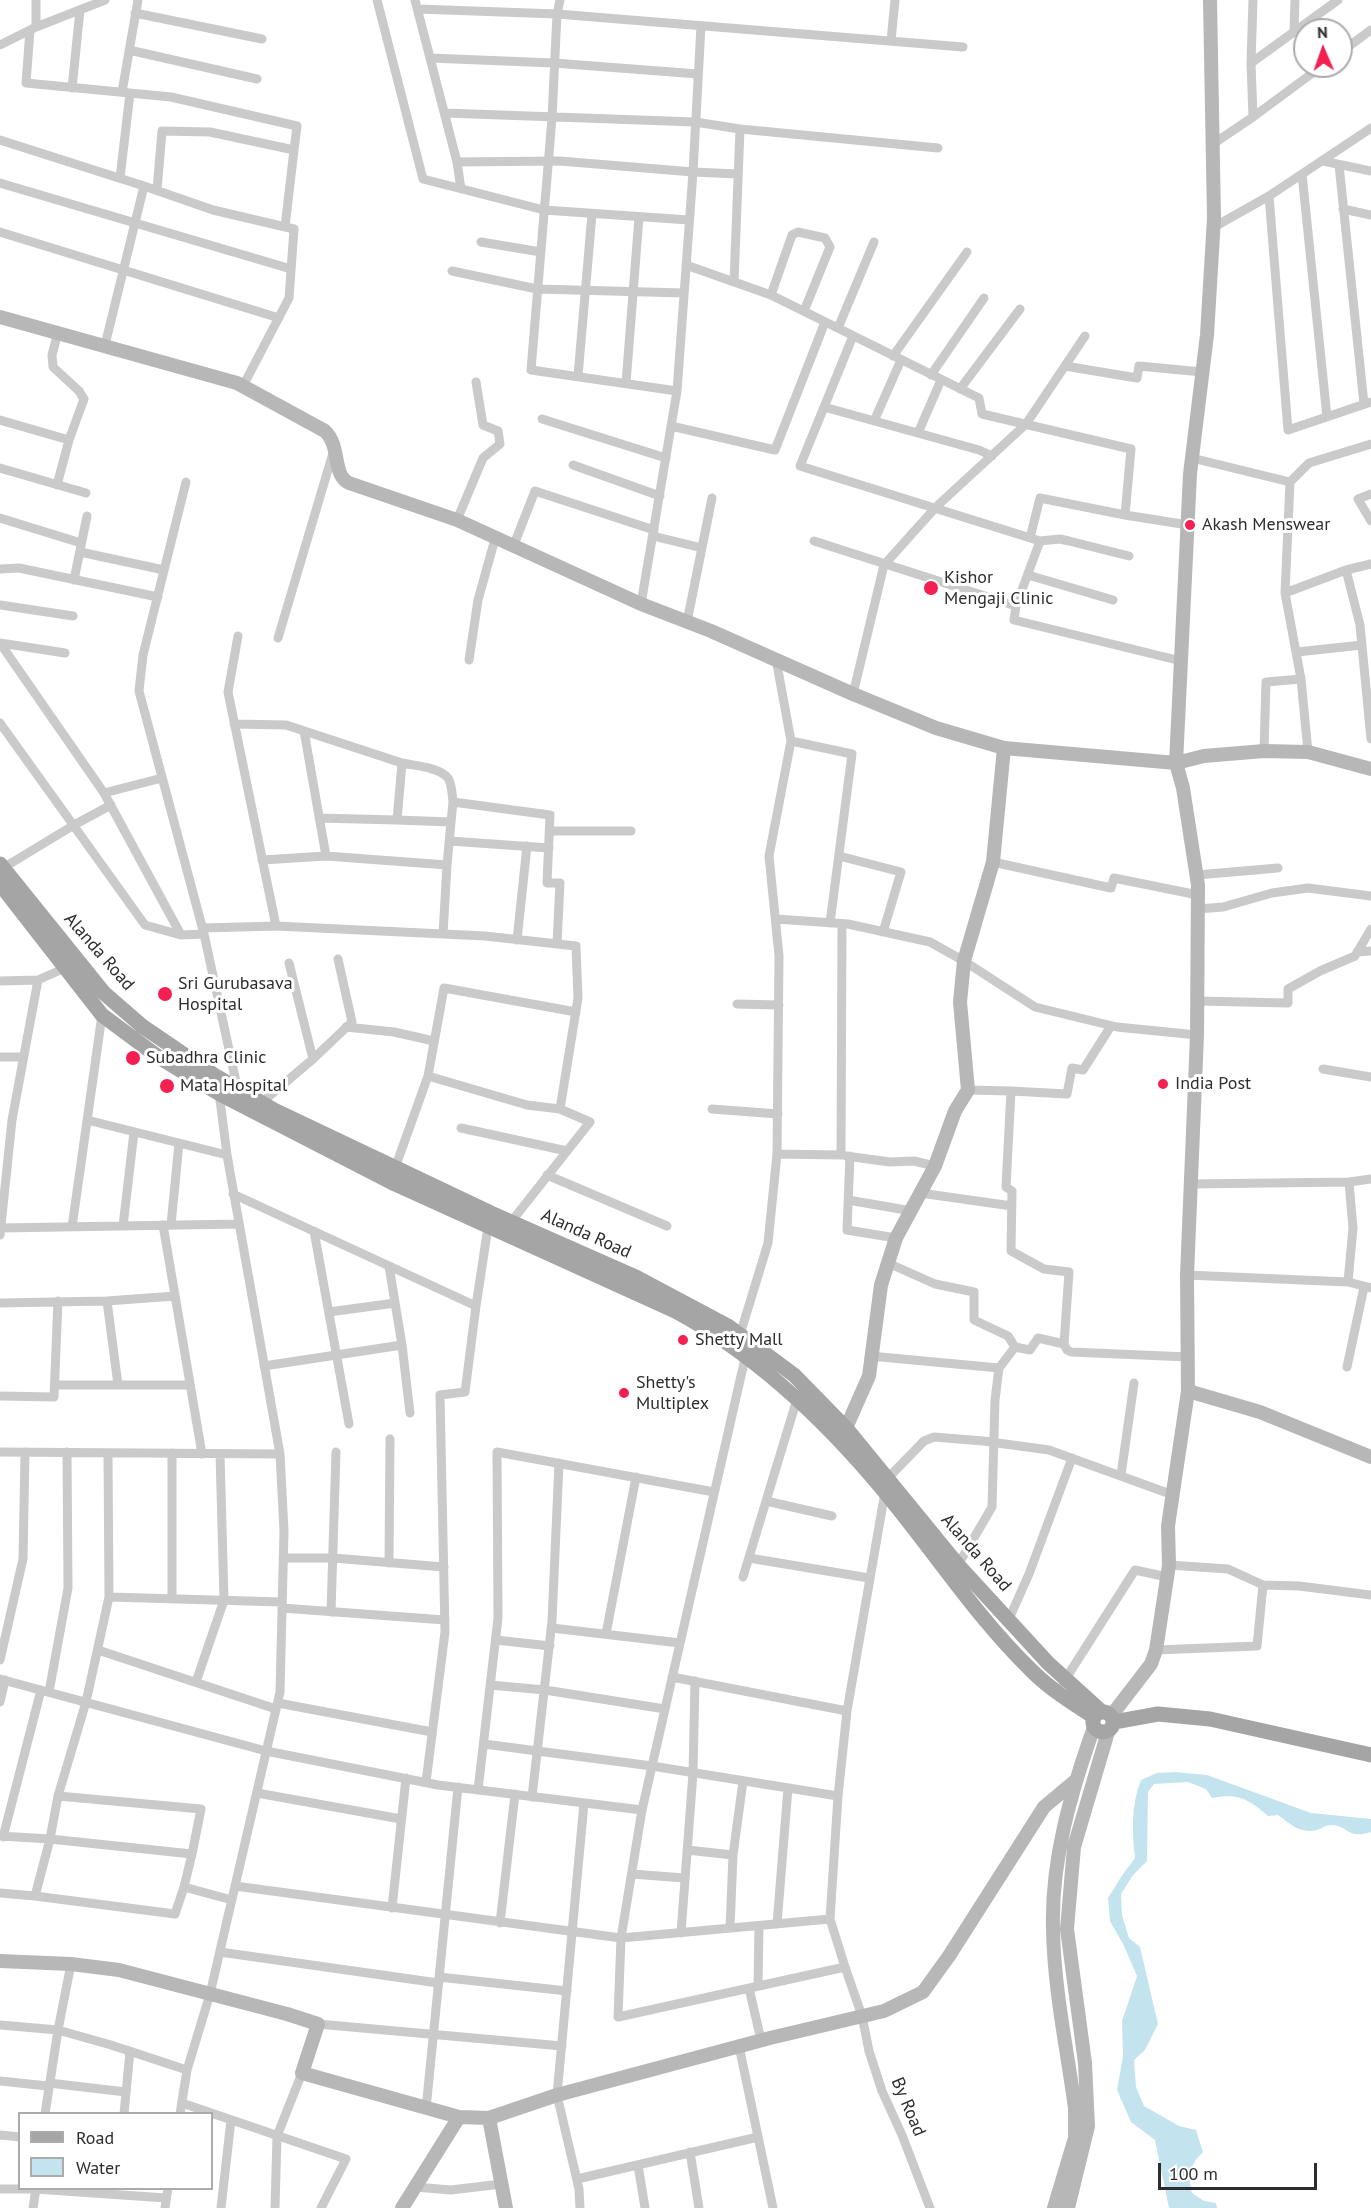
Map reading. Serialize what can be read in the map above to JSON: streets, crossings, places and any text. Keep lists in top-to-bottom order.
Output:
{
  "streets": {
    "main road": ["Alanda Road"],
    "street": ["By Road"]
  },
  "places": [
    "Akash Menswear",
    "Kishor Mengaji Clinic",
    "Sri Gurubasava Hospital",
    "Subadhra Clinic",
    "India Post",
    "Mata Hospital",
    "Shetty Mall",
    "Shetty's Multiplex"
  ],
  "legend": ["Road", "Water"],
  "scale_bar": "100 m",
  "north": "top"
}
